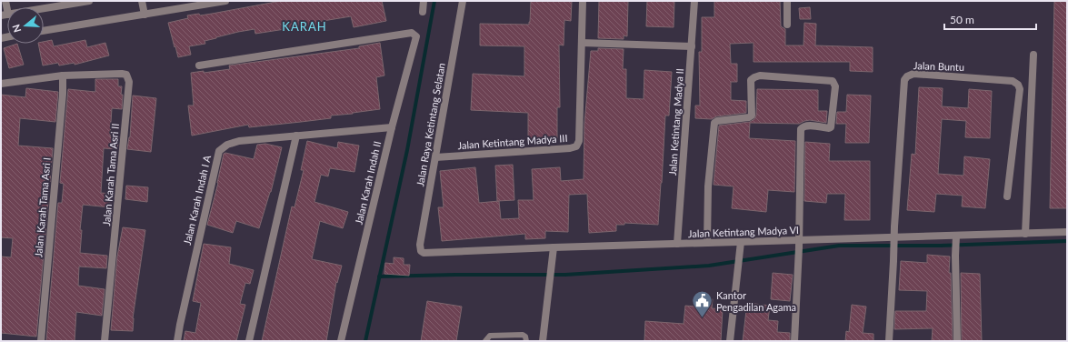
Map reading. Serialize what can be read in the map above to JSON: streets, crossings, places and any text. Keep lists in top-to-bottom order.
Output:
{
  "streets": {
    "street": [
      "Jalan Buntu",
      "Jalan Ketintang Madya II",
      "Jalan Raya Ketintang Selatan",
      "Jalan Ketintang Madya III",
      "Jalan Karah Tama Asri II",
      "Jalan Karah Indah II",
      "Jalan Karah Indah I A",
      "Jalan Karah Tama Asri I",
      "Jalan Ketintang Madya VI"
    ]
  },
  "crossings": [
    ["Jalan Buntu", "Jalan Ketintang Madya VI"],
    ["Jalan Ketintang Madya II", "Jalan Ketintang Madya VI"],
    ["Jalan Raya Ketintang Selatan", "Jalan Ketintang Madya III"],
    ["Jalan Raya Ketintang Selatan", "Jalan Ketintang Madya VI"],
    ["Jalan Karah Tama Asri II", "Jalan Karah Tama Asri I"],
    ["Jalan Karah Indah II", "Jalan Karah Indah I A"]
  ],
  "districts": ["KARAH"],
  "places": {
    "public building": ["Kantor Pengadilan Agama"]
  },
  "scale_bar": "50 m",
  "north": "left"
}
